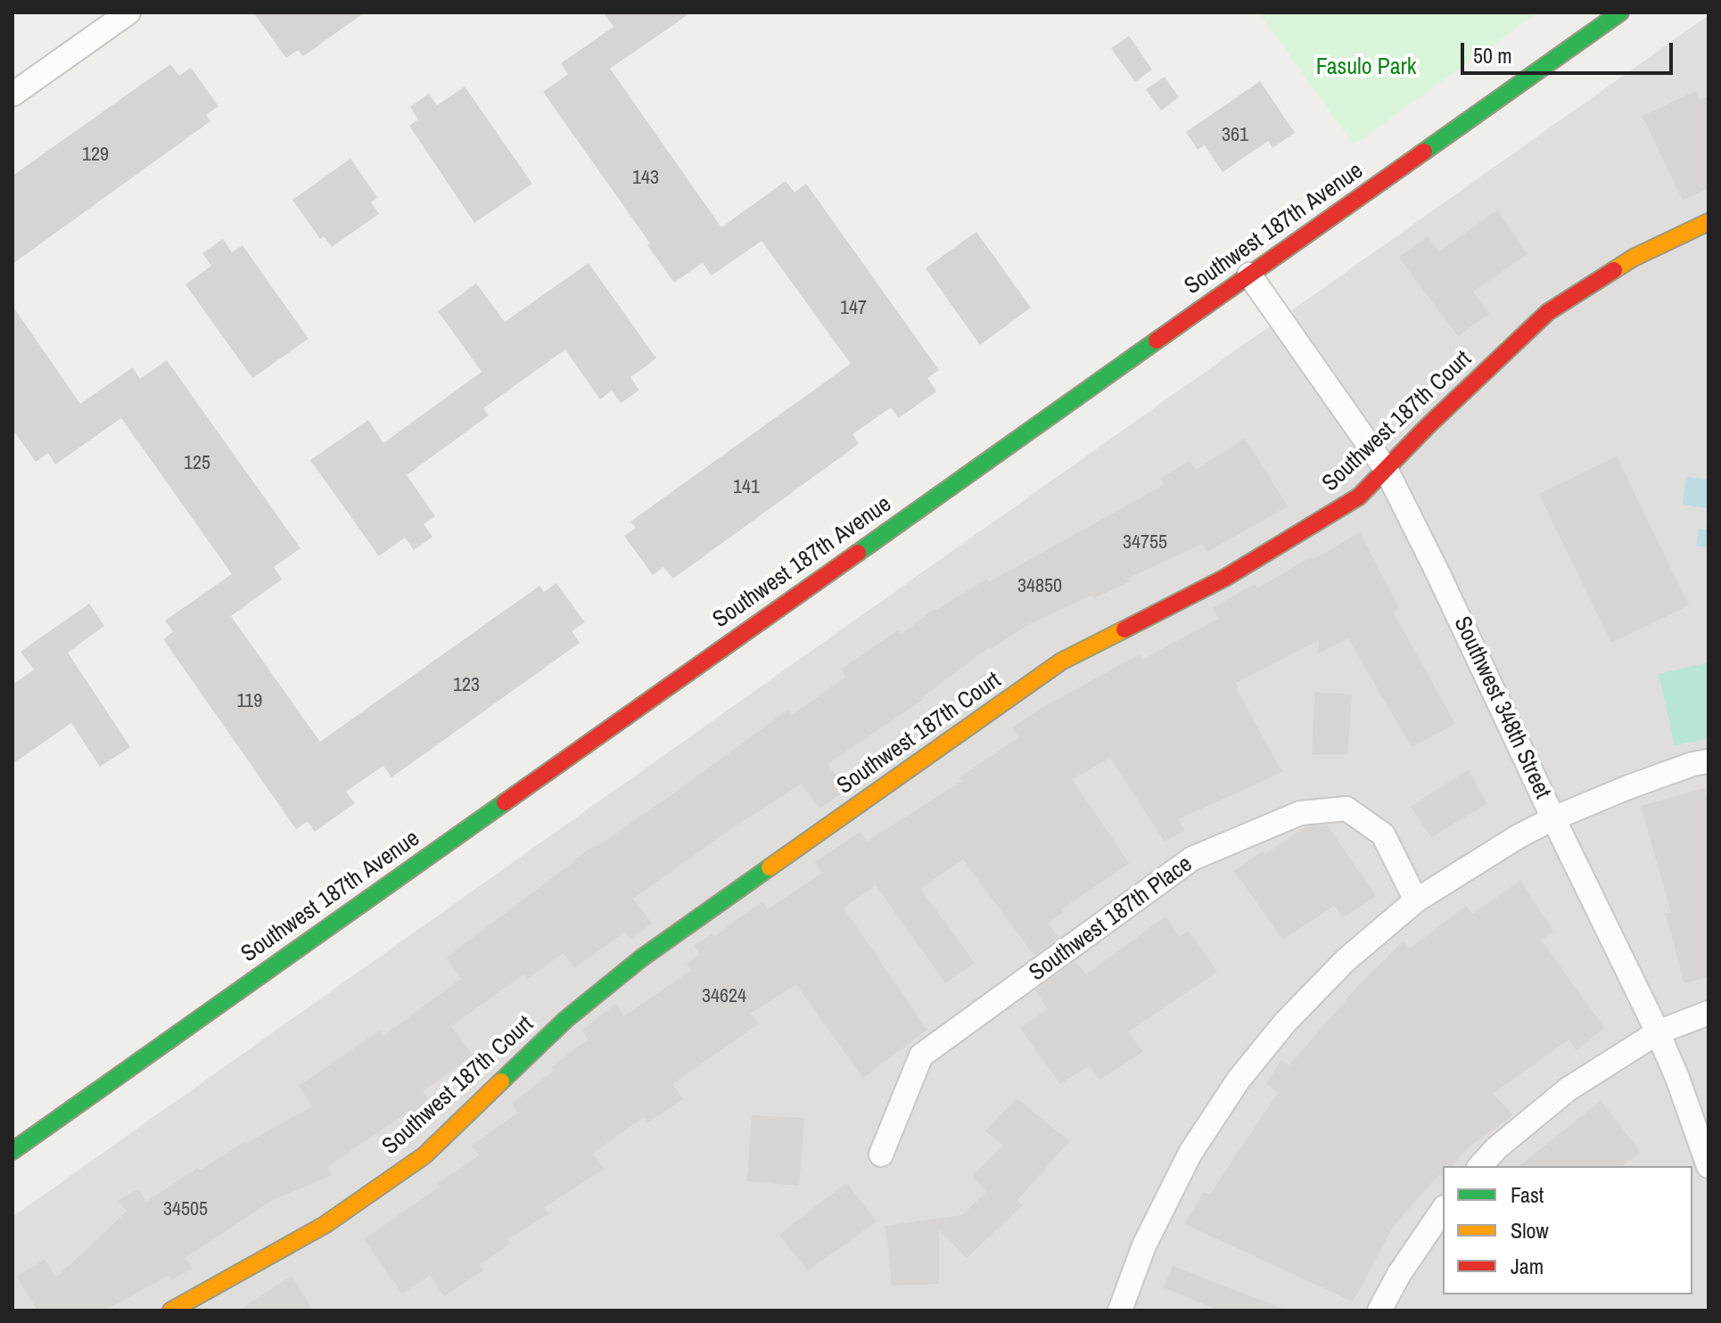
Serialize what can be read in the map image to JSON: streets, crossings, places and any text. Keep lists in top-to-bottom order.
{
  "streets": {
    "street": [
      "Southwest 187th Avenue",
      "Southwest 187th Court",
      "Southwest 348th Street",
      "Southwest 187th Place"
    ]
  },
  "crossings": [
    ["Southwest 187th Avenue", "Southwest 348th Street"],
    ["Southwest 187th Court", "Southwest 348th Street"]
  ],
  "parks": ["Fasulo Park"],
  "house_numbers": [
    "361",
    "129",
    "143",
    "147",
    "125",
    "141",
    "34755",
    "34850",
    "123",
    "119",
    "34624",
    "34505"
  ],
  "legend": ["Fast", "Slow", "Jam"],
  "scale_bar": "50 m"
}
